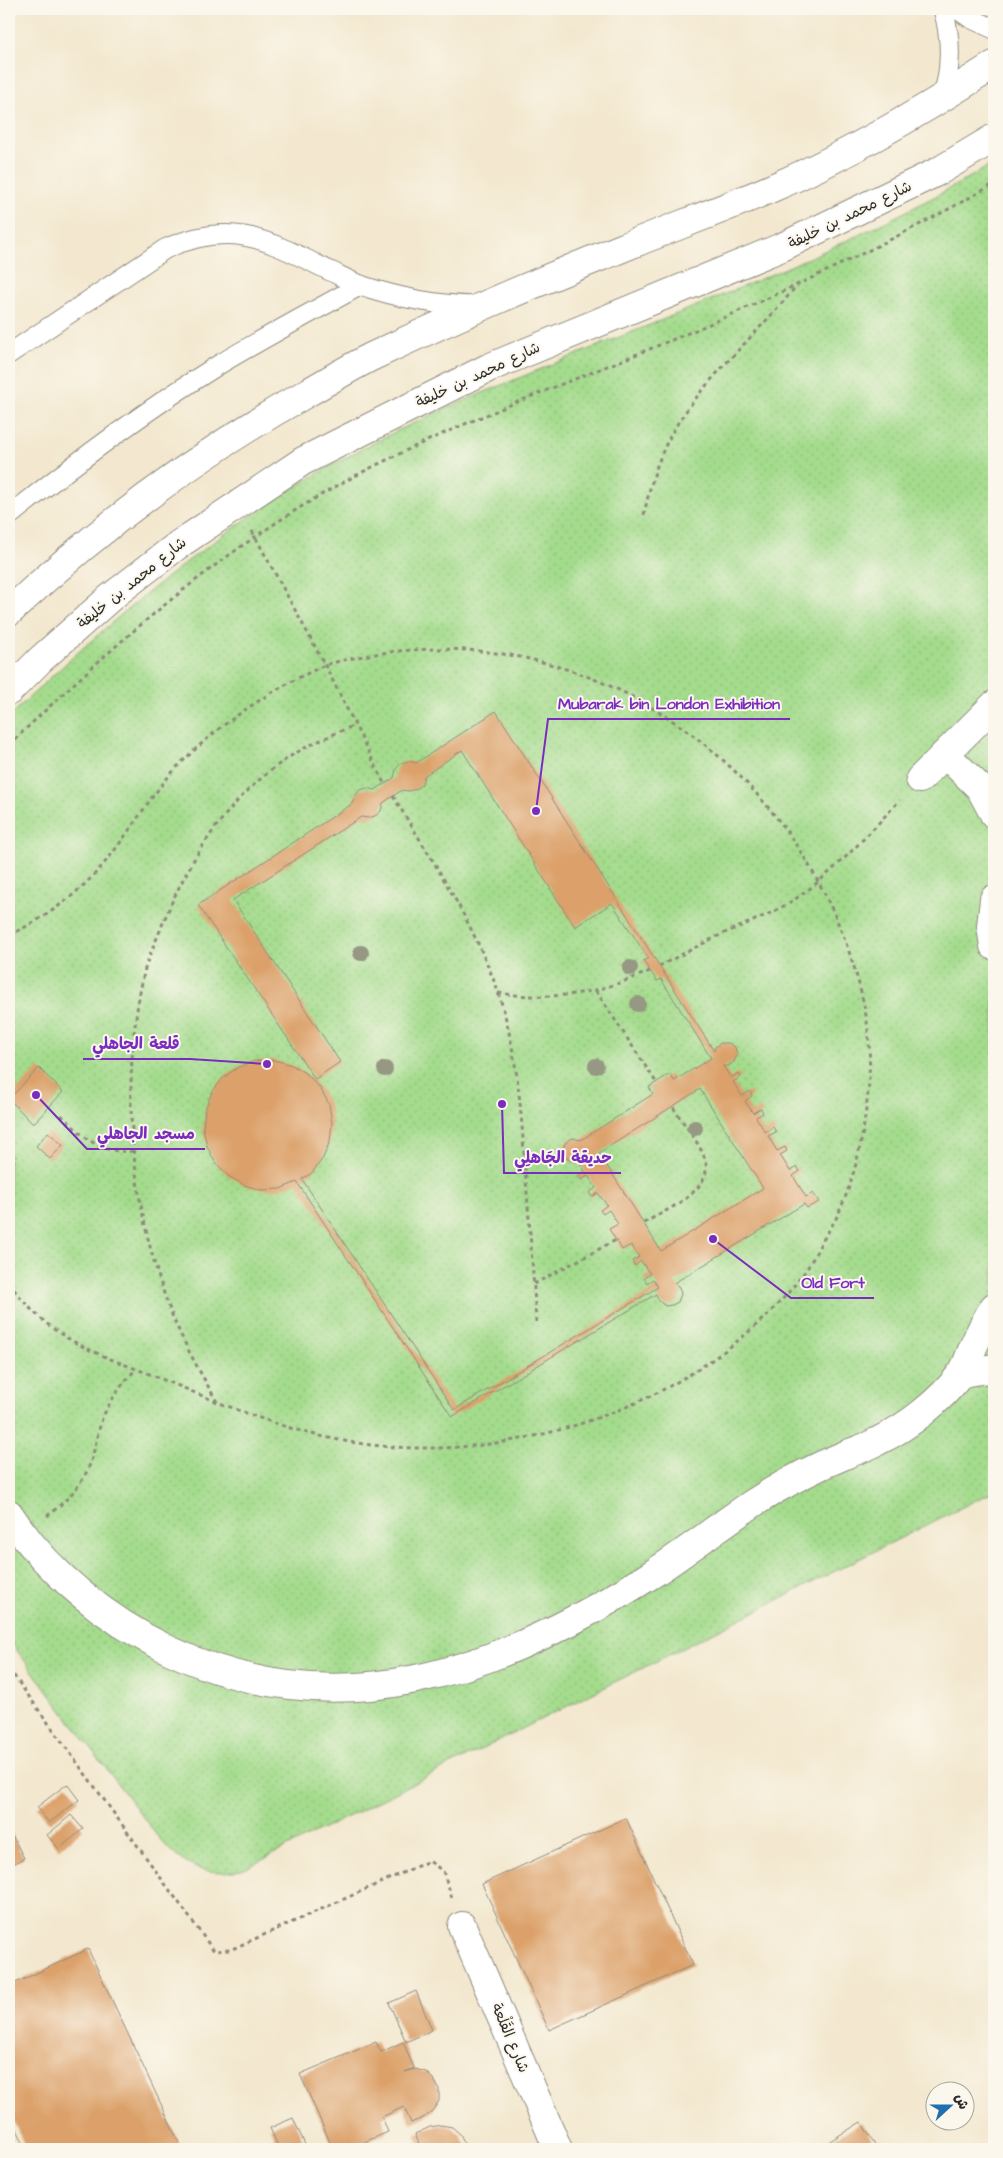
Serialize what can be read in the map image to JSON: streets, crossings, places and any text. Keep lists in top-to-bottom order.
{
  "streets": {
    "main road": ["شارع محمد بن خليفة", "شارع القَلْعة"]
  },
  "places": [
    "Mubarak bin London Exhibition",
    "قلعة الجاهلي",
    "مسجد الجاهلي",
    "حديقة الجَاهلِي",
    "Old Fort"
  ],
  "north": "right"
}
